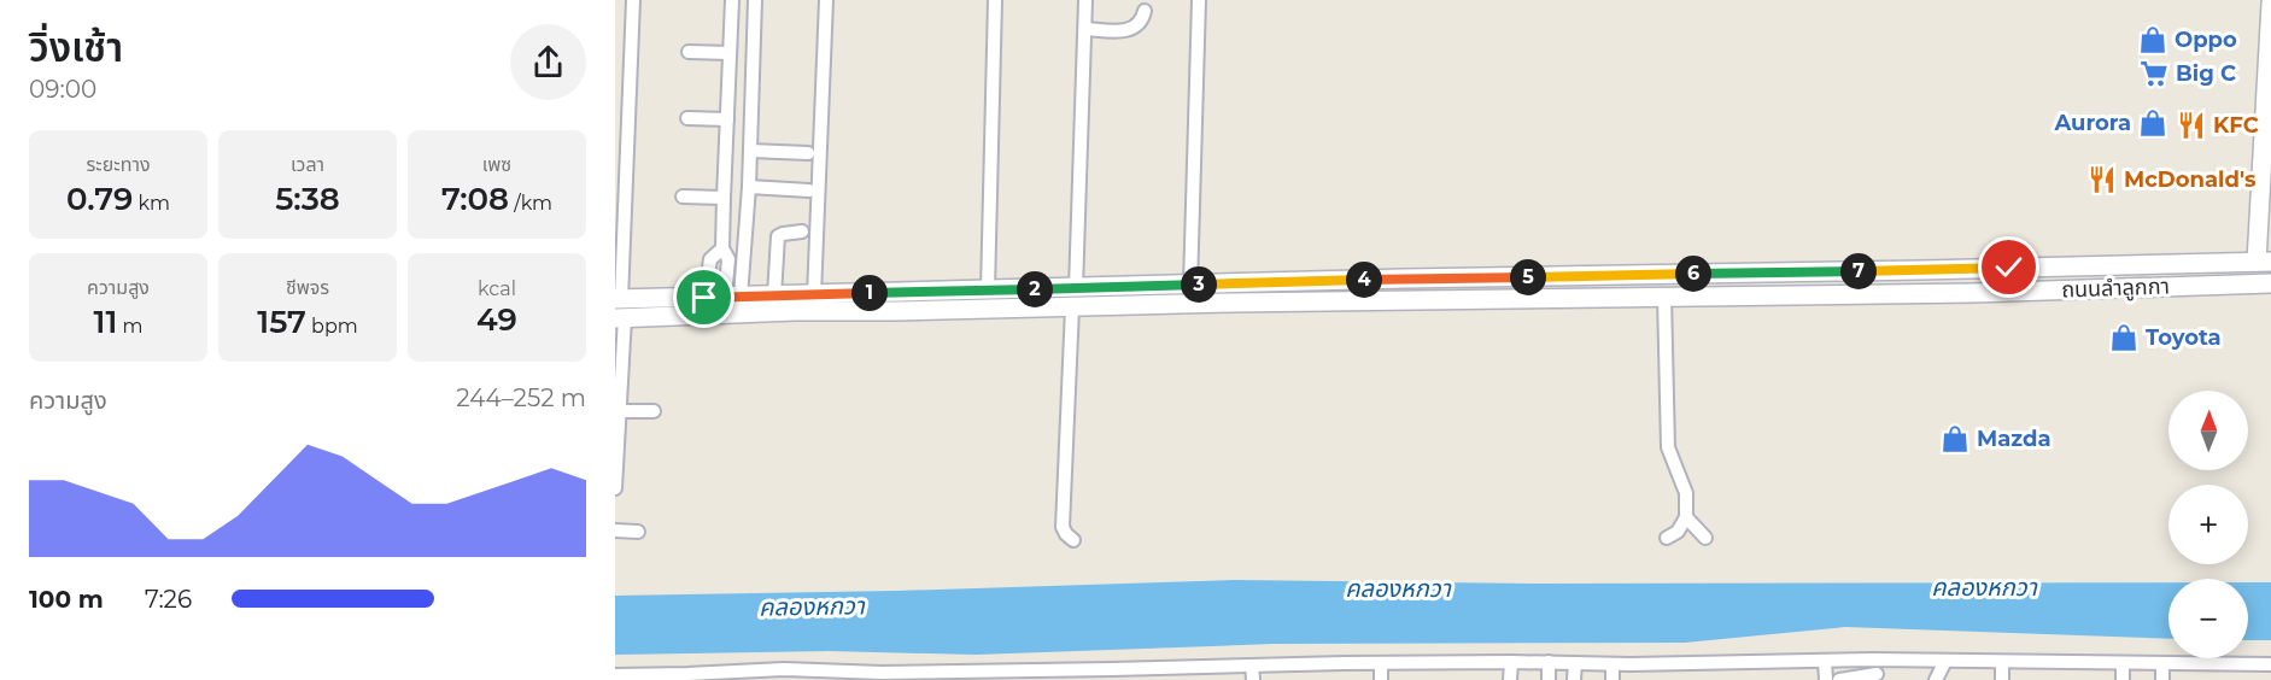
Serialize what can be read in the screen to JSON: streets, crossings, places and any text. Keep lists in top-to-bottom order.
{
  "streets": {
    "main road": ["ถนนลำลูกกา"]
  },
  "water": ["คลองหกวา"],
  "places": {
    "shop": [
      "Oppo",
      "Aurora",
      "Toyota",
      "Mazda"
    ],
    "supermarket": ["Big C"],
    "restaurant": ["KFC", "McDonald's"]
  },
  "north": "top",
  "page": {
    "heading": ["วิ่งเช้า", "09:00"],
    "stats": [
      ["ระยะทาง", "0.79 km"],
      ["เวลา", "5:38"],
      ["เพซ", "7:08 /km"],
      ["ความสูง", "11 m"],
      ["ชีพจร", "157 bpm"],
      ["kcal", "49"]
    ],
    "pins": [
      "7",
      "6",
      "5",
      "4",
      "3",
      "2",
      "1"
    ],
    "chart": ["ความสูง", "244–252 m"],
    "map_buttons": ["+", "−"],
    "list": [
      {
        "name": "100 m",
        "note": "7:26"
      }
    ]
  }
}
